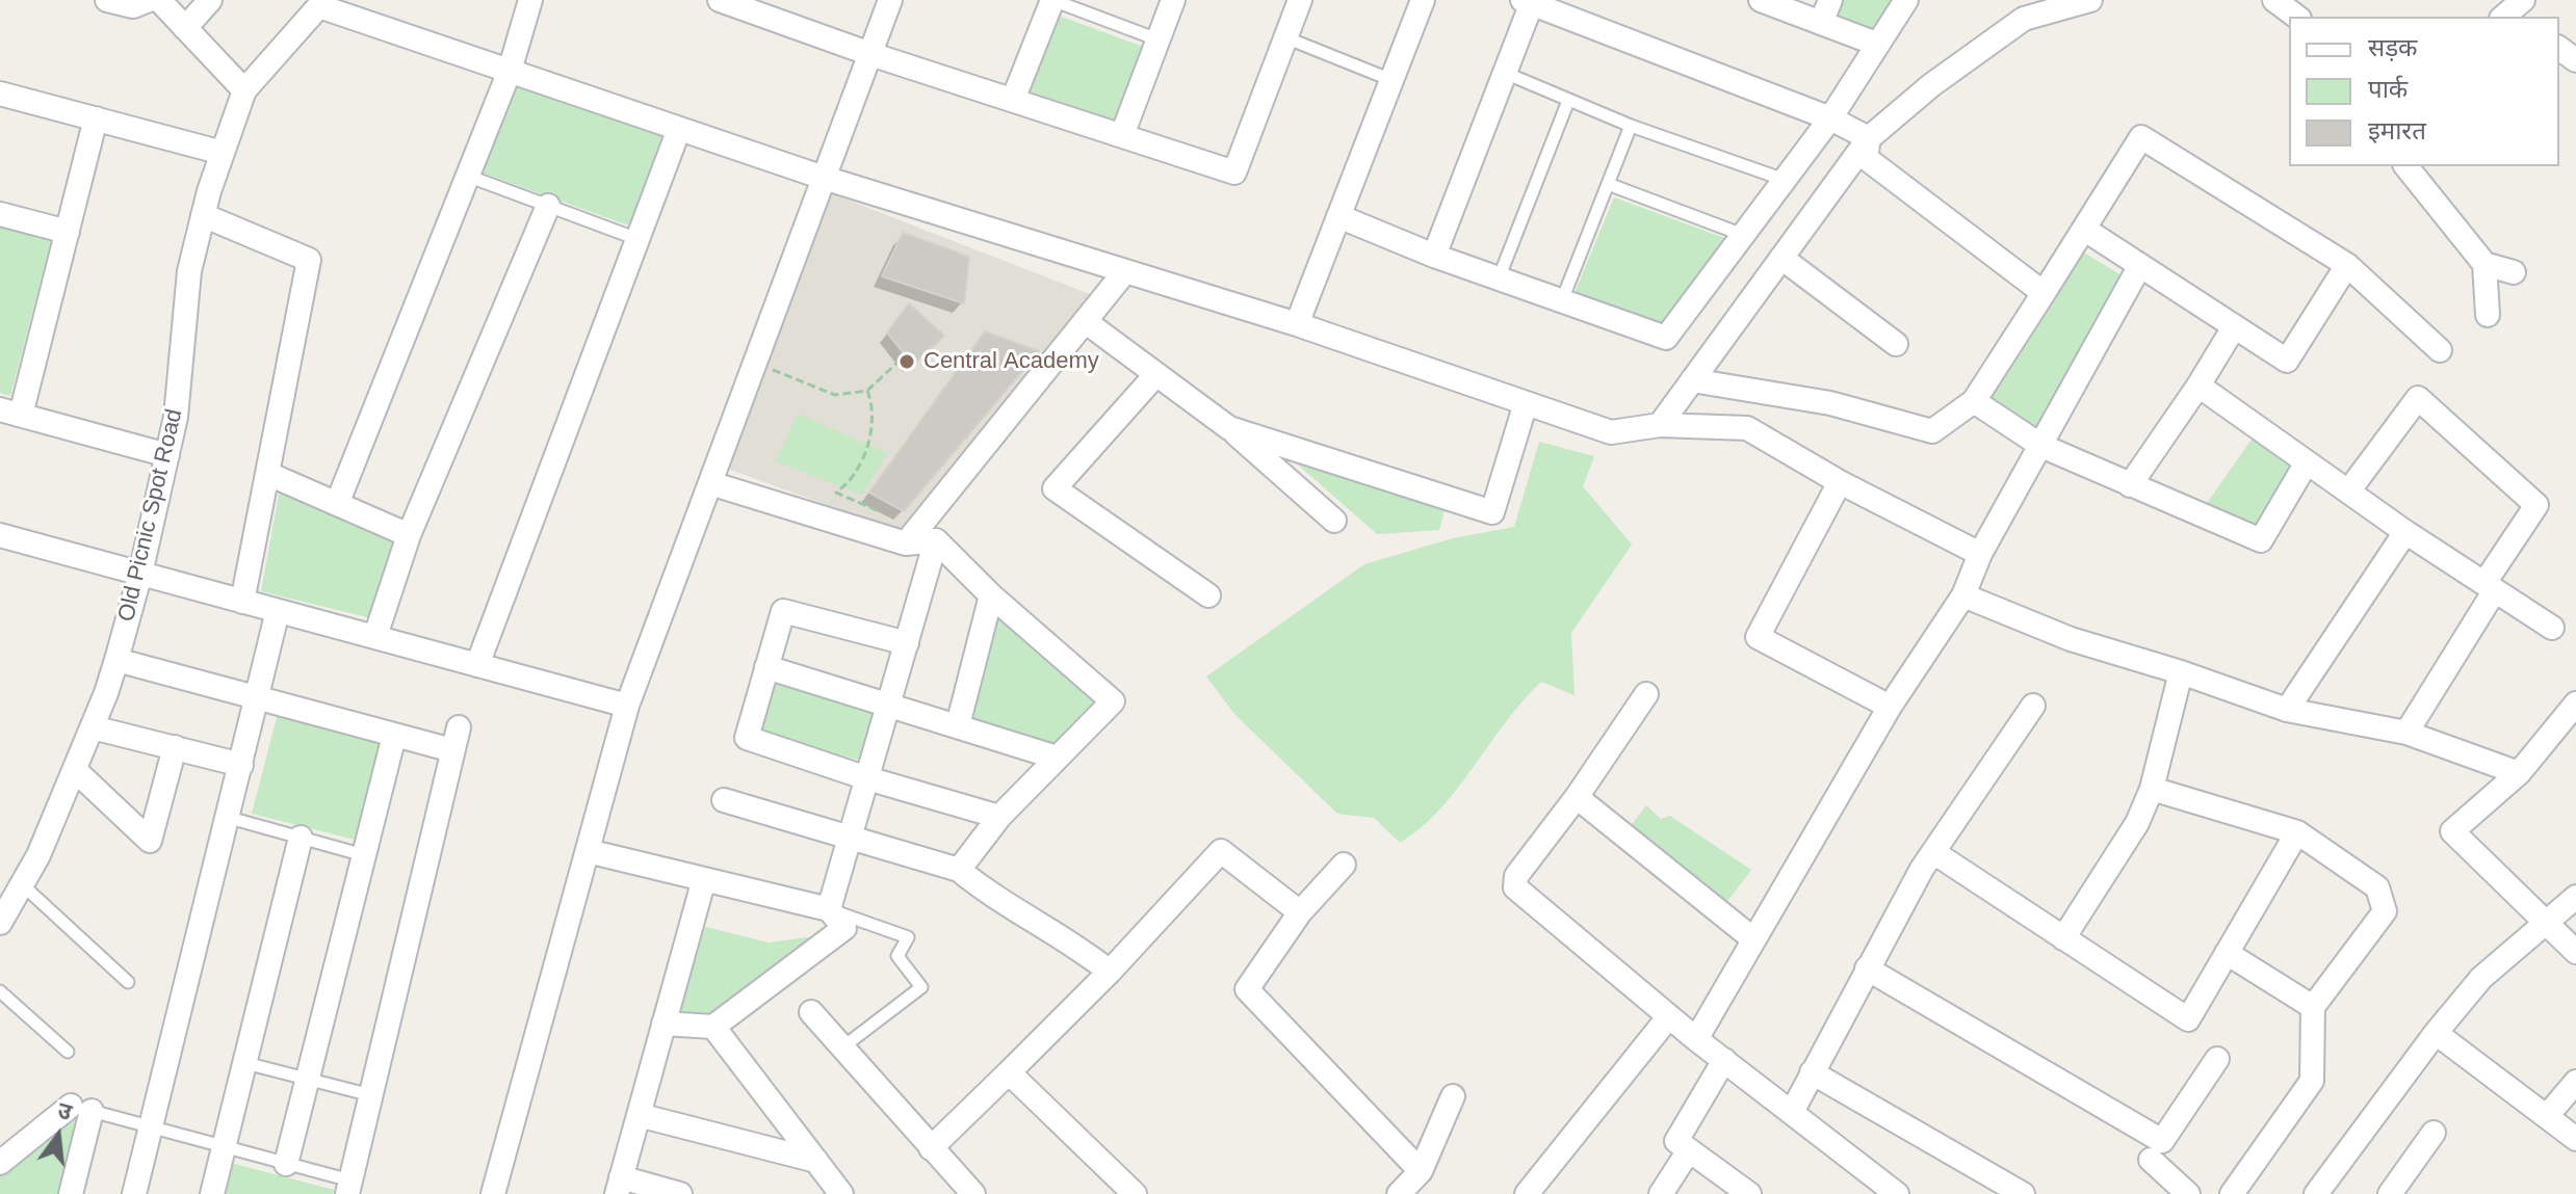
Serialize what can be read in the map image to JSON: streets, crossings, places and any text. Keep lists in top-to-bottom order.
{
  "streets": {
    "street": ["Old Picnic Spot Road"]
  },
  "places": ["Central Academy"],
  "legend": ["सड़क", "पार्क", "इमारत"],
  "north": "top"
}
